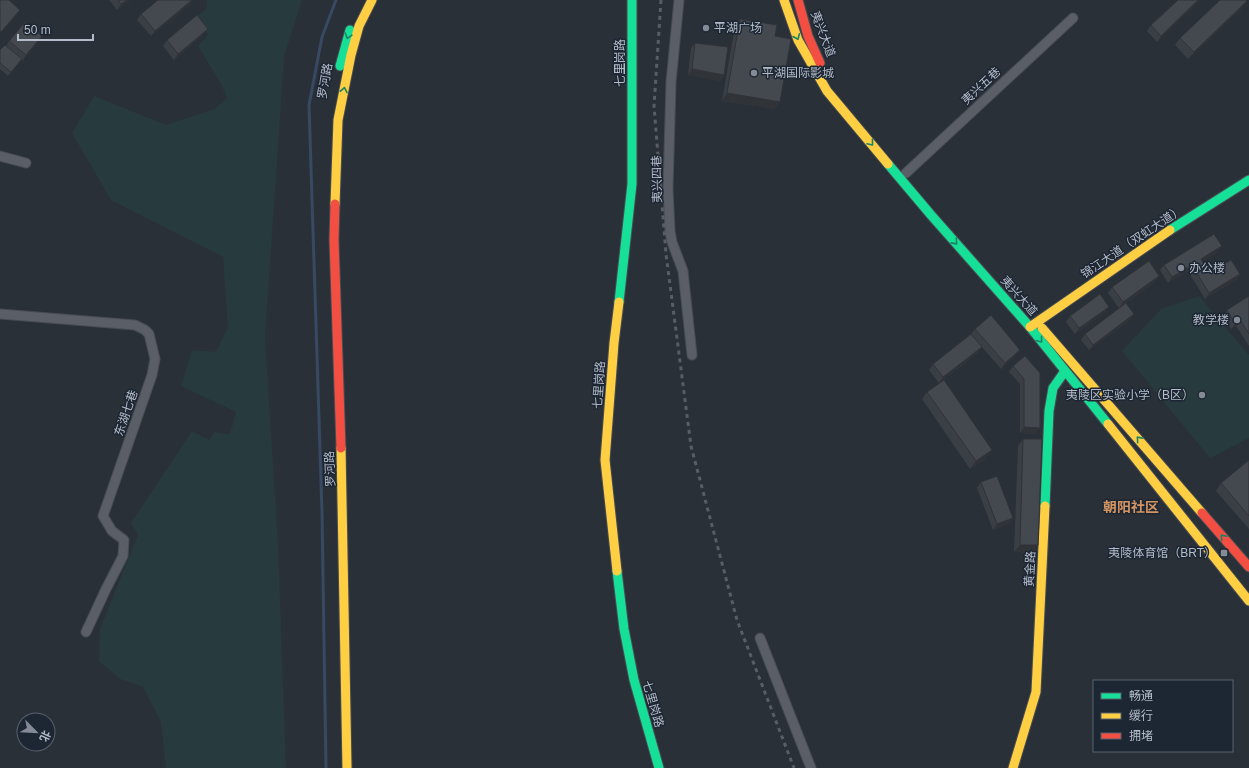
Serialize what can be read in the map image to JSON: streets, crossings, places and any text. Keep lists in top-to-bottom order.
{
  "streets": {
    "main road": [
      "夷兴大道",
      "七里岗路",
      "罗河路",
      "锦江大道（双虹大道）",
      "黄金路"
    ],
    "street": ["夷兴五巷", "夷兴四巷", "东湖七巷"]
  },
  "crossings": [
    ["夷兴大道", "夷兴五巷"],
    ["夷兴大道", "锦江大道（双虹大道）"],
    ["夷兴大道", "黄金路"]
  ],
  "districts": ["朝阳社区"],
  "places": {
    "other": [
      "平湖广场",
      "平湖国际影城",
      "办公楼",
      "教学楼",
      "夷陵区实验小学（B区）"
    ],
    "transit": ["夷陵体育馆（BRT）"]
  },
  "legend": ["畅通", "缓行", "拥堵"],
  "scale_bar": "50 m",
  "north": "bottom right"
}
